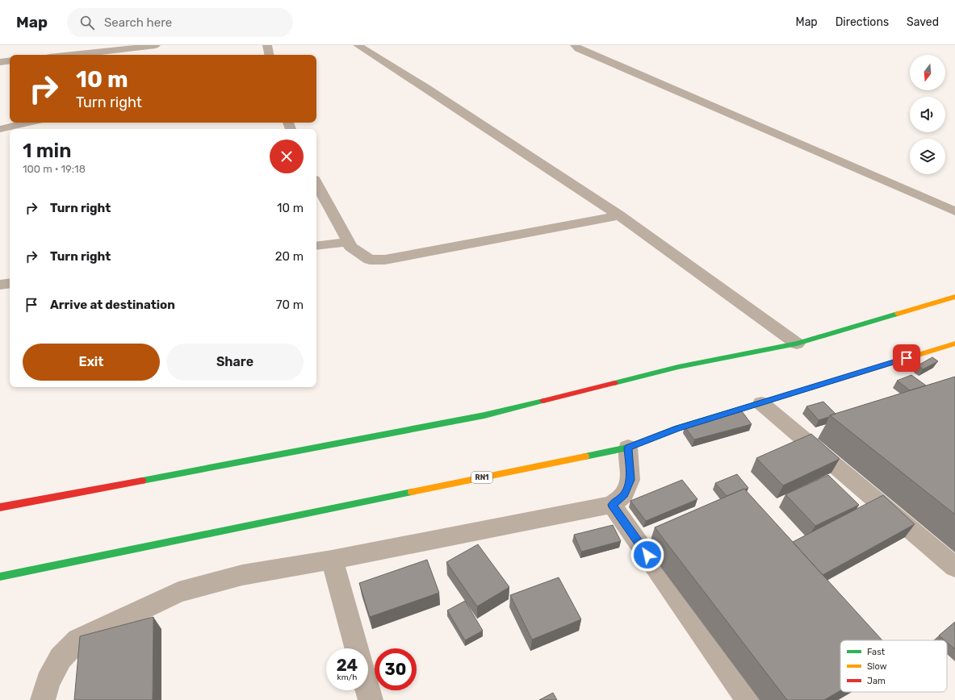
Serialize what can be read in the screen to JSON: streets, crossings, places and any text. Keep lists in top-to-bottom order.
{
  "streets": {
    "highway": ["RN1"]
  },
  "legend": ["Fast", "Slow", "Jam"],
  "north": "bottom",
  "page": {
    "header": "Map",
    "search": "Search here",
    "nav": ["Map", "Directions", "Saved"],
    "turn": ["10 m", "Turn right"],
    "heading": ["1 min", "100 m · 19:18"],
    "list": [
      {
        "name": "Turn right",
        "value": "10 m"
      },
      {
        "name": "Turn right",
        "value": "20 m"
      },
      {
        "name": "Arrive at destination",
        "value": "70 m"
      }
    ],
    "buttons": ["Exit", "Share"],
    "speed": "24 km/h",
    "limit": "30"
  }
}
